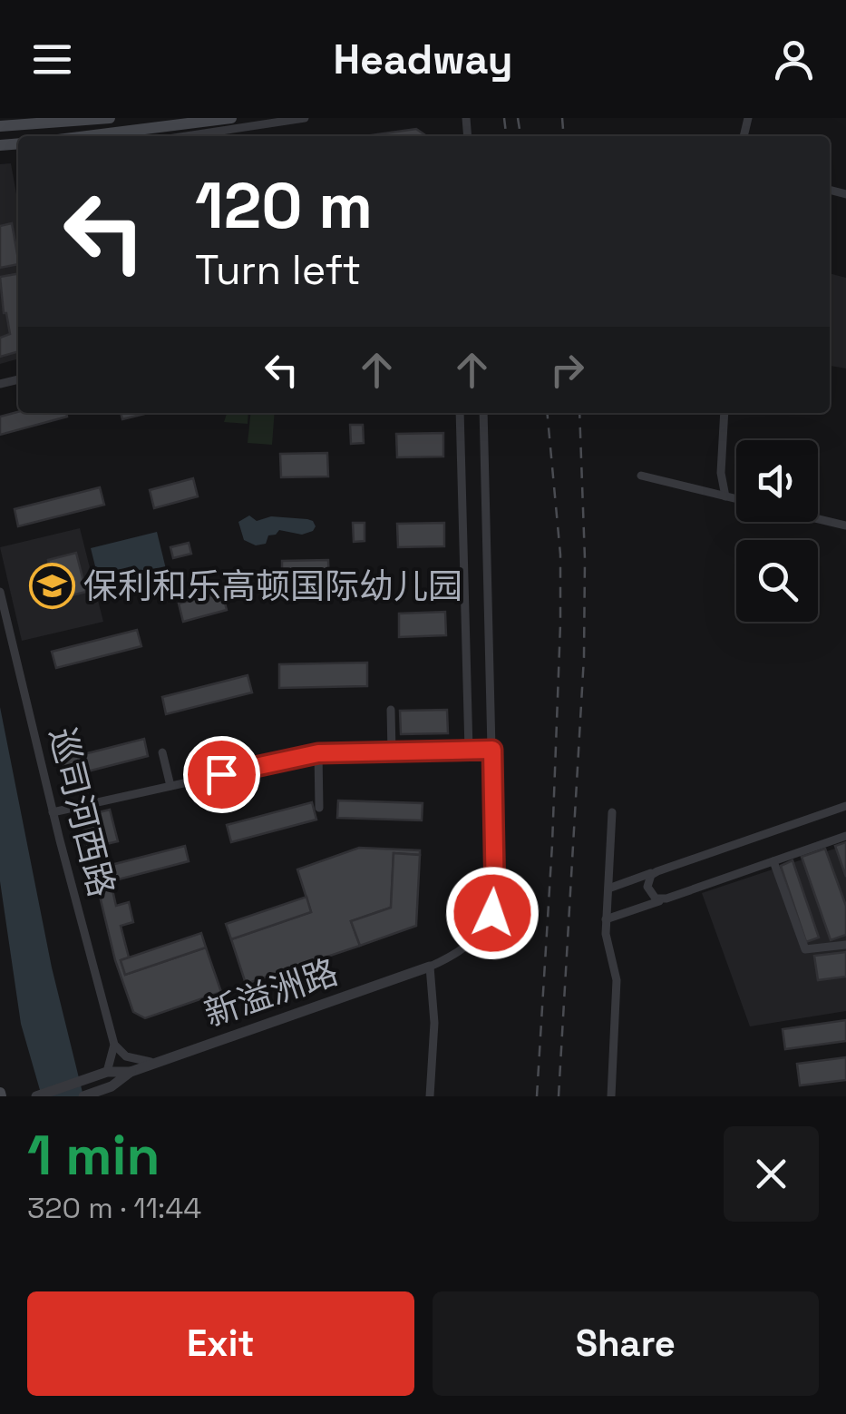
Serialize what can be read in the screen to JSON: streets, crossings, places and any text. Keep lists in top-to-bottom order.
{
  "streets": {
    "street": ["巡司河西路", "新溢洲路"]
  },
  "places": {
    "school or university": ["保利和乐高顿国际幼儿园"]
  },
  "page": {
    "header": "Headway",
    "turn": ["120 m", "Turn left"],
    "heading": ["1 min", "320 m · 11:44"],
    "buttons": ["Exit", "Share"]
  }
}
